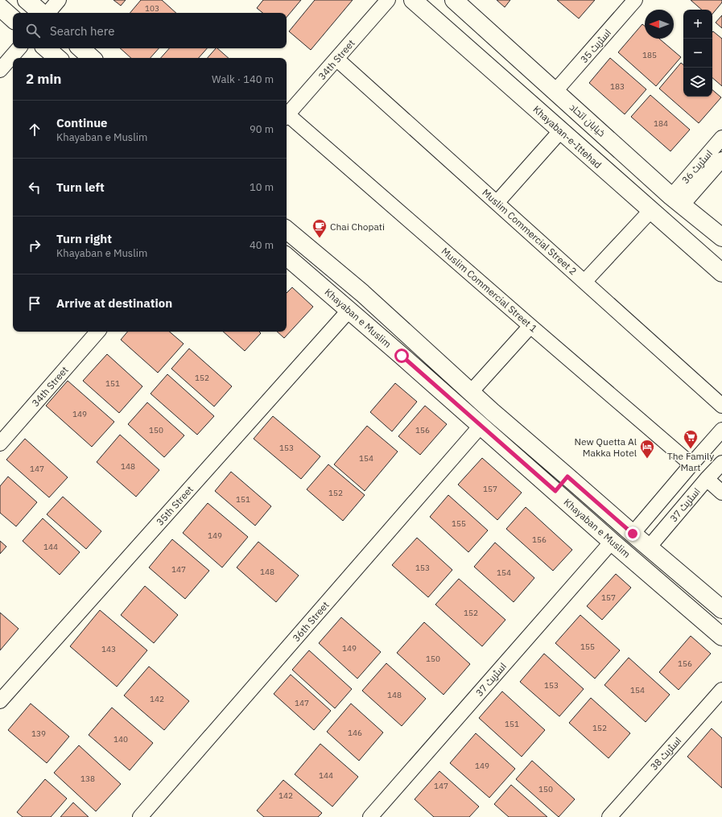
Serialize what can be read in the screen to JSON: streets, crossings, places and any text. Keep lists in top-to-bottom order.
{
  "streets": {
    "street": [
      "اسٹریٹ 35",
      "34th Street",
      "خیابان اتحاد",
      "Khayaban-e-Ittehad",
      "اسٹریٹ 36",
      "Muslim Commercial Street 2",
      "Muslim Commercial Street 1",
      "Khayaban e Muslim",
      "اسٹریٹ 37",
      "35th Street",
      "36th Street",
      "اسٹریٹ 38"
    ]
  },
  "crossings": [
    ["اسٹریٹ 35", "خیابان اتحاد"],
    ["34th Street", "Muslim Commercial Street 2"],
    ["خیابان اتحاد", "اسٹریٹ 36"],
    ["Khayaban e Muslim", "اسٹریٹ 37"],
    ["Khayaban e Muslim", "35th Street"],
    ["Khayaban e Muslim", "36th Street"]
  ],
  "places": {
    "cafe": ["Chai Chopati"],
    "supermarket": ["The Family Mart"],
    "hotel": ["New Quetta Al Makka Hotel"]
  },
  "house_numbers": [
    "103",
    "185",
    "183",
    "184",
    "152",
    "151",
    "149",
    "150",
    "156",
    "153",
    "154",
    "148",
    "147",
    "157",
    "152",
    "151",
    "155",
    "149",
    "156",
    "144",
    "153",
    "147",
    "148",
    "154",
    "157",
    "152",
    "155",
    "149",
    "143",
    "150",
    "156",
    "153",
    "154",
    "148",
    "142",
    "147",
    "151",
    "152",
    "146",
    "139",
    "140",
    "149",
    "144",
    "138",
    "147",
    "150",
    "142"
  ],
  "north": "left",
  "page": {
    "map_buttons": ["+", "−"],
    "search": "Search here",
    "heading": ["2 min", "Walk · 140 m"],
    "list": [
      ["Continue", "Khayaban e Muslim", "90 m"],
      ["Turn left", "10 m"],
      ["Turn right", "Khayaban e Muslim", "40 m"],
      "Arrive at destination"
    ]
  }
}
